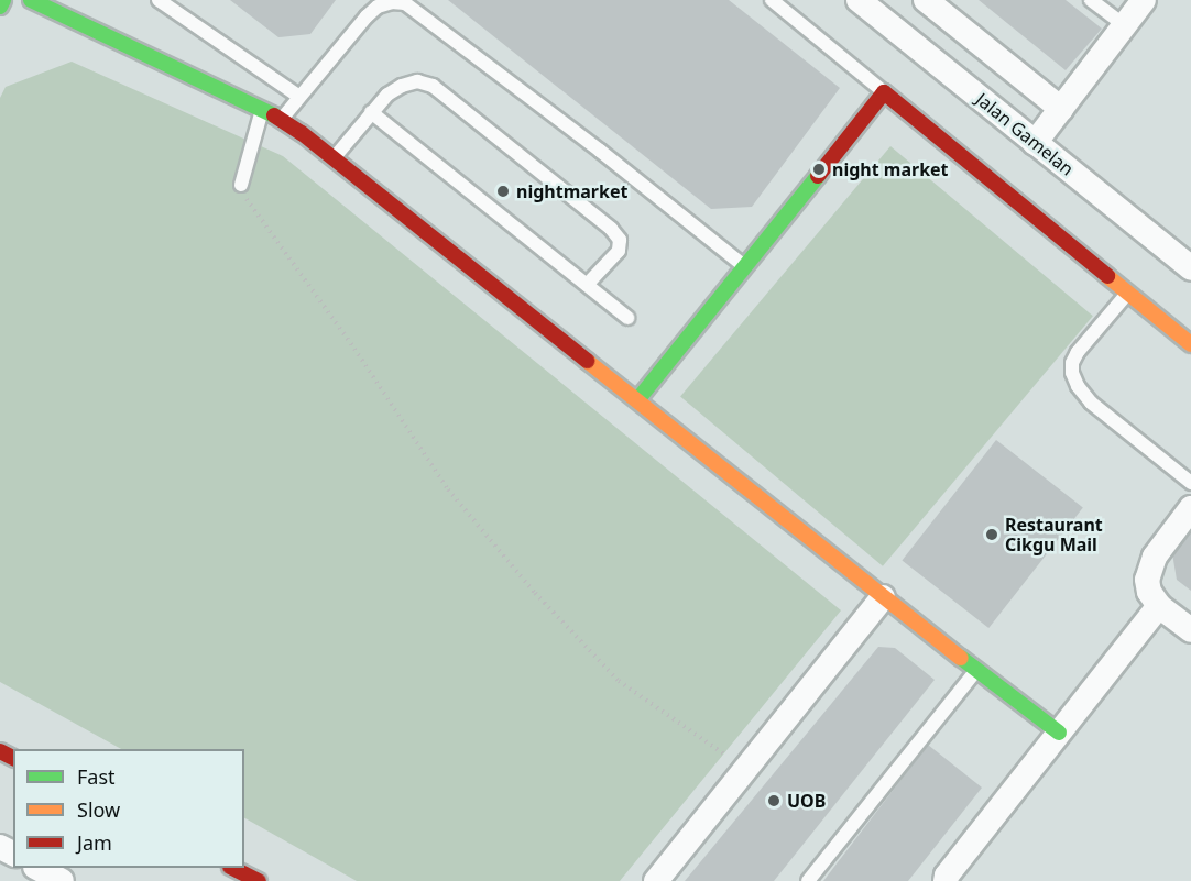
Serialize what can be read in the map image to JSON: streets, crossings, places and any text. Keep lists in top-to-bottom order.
{
  "streets": {
    "street": ["Jalan Gamelan"]
  },
  "places": [
    "night market",
    "nightmarket",
    "Restaurant Cikgu Mail",
    "UOB"
  ],
  "legend": ["Fast", "Slow", "Jam"]
}
